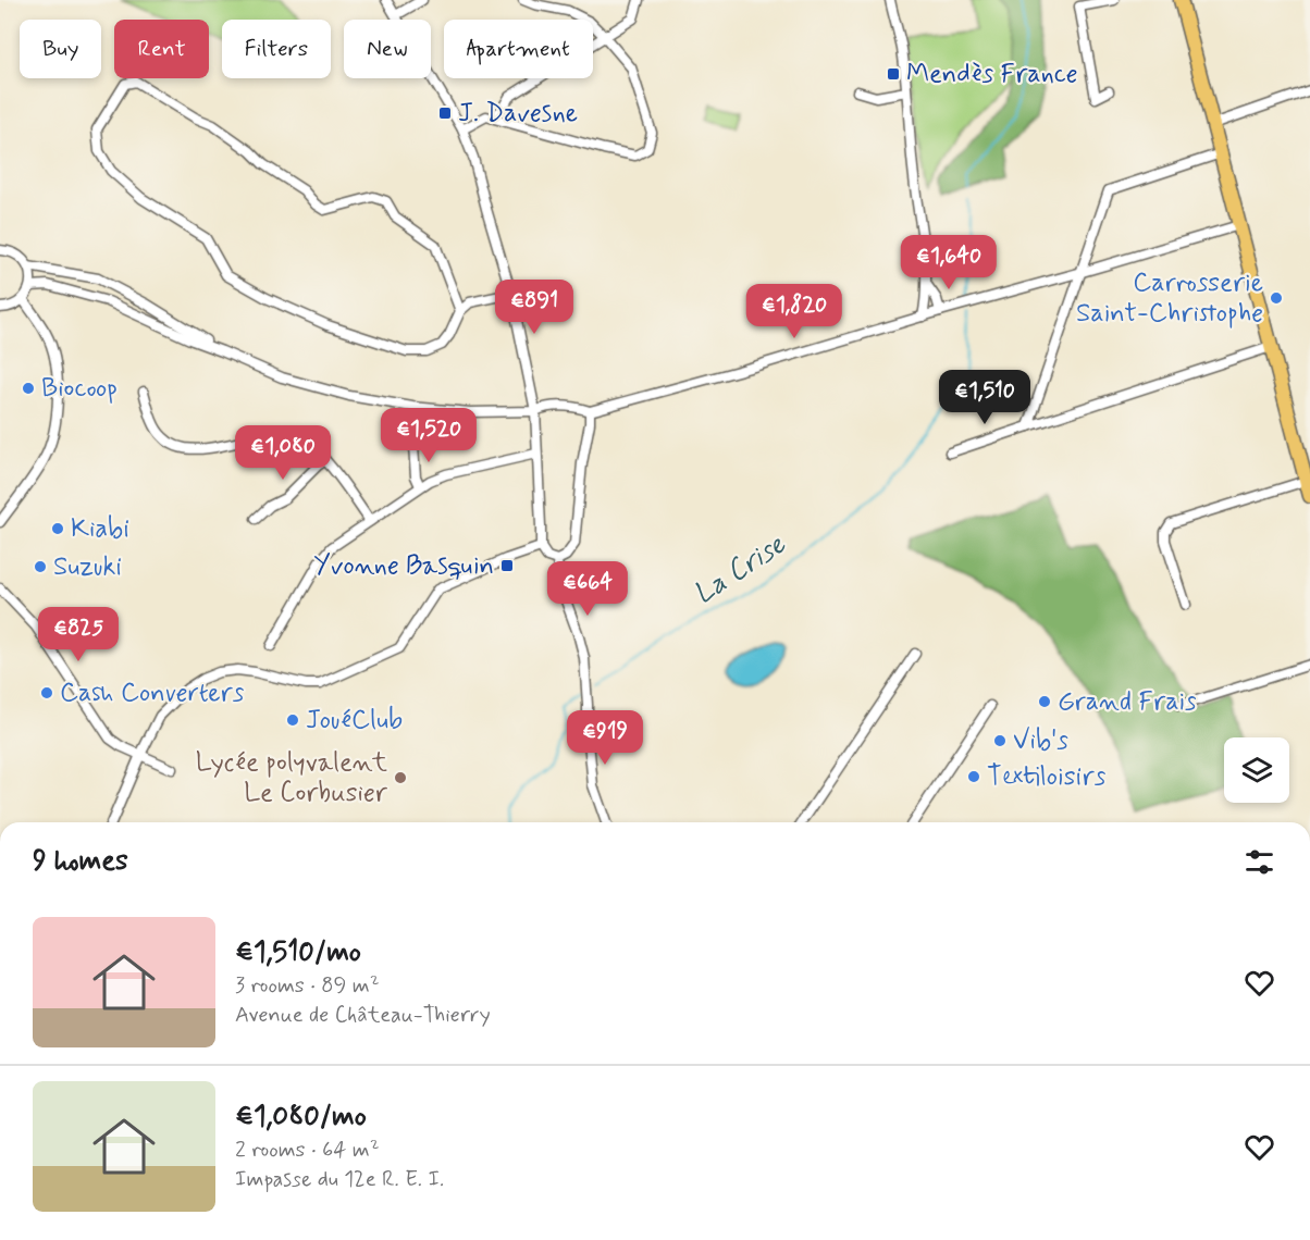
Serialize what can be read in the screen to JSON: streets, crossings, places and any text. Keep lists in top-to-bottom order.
{
  "water": ["La Crise"],
  "places": {
    "transit": ["Mendès France", "J. Davesne", "Yvonne Basquin"],
    "other": [
      "Carrosserie Saint-Christophe",
      "Biocoop",
      "Kiabi",
      "Suzuki",
      "Cash Converters",
      "Grand Frais",
      "JouéClub",
      "Vib's",
      "Textiloisirs",
      "Lycée polyvalent Le Corbusier"
    ]
  },
  "page": {
    "chip": [
      "Buy",
      "Rent",
      "Filters",
      "New",
      "Apartment"
    ],
    "price": [
      "€1,640",
      "€891",
      "€1,820",
      "€1,510",
      "€1,520",
      "€1,080",
      "€664",
      "€825",
      "€919"
    ],
    "heading": "9 homes",
    "list": [
      {
        "name": "€1,510/mo",
        "note": "3 rooms · 89 m² · Avenue de Château-Thierry"
      },
      {
        "name": "€1,080/mo",
        "note": "2 rooms · 64 m² · Impasse du 12e R. E. I."
      }
    ]
  }
}
